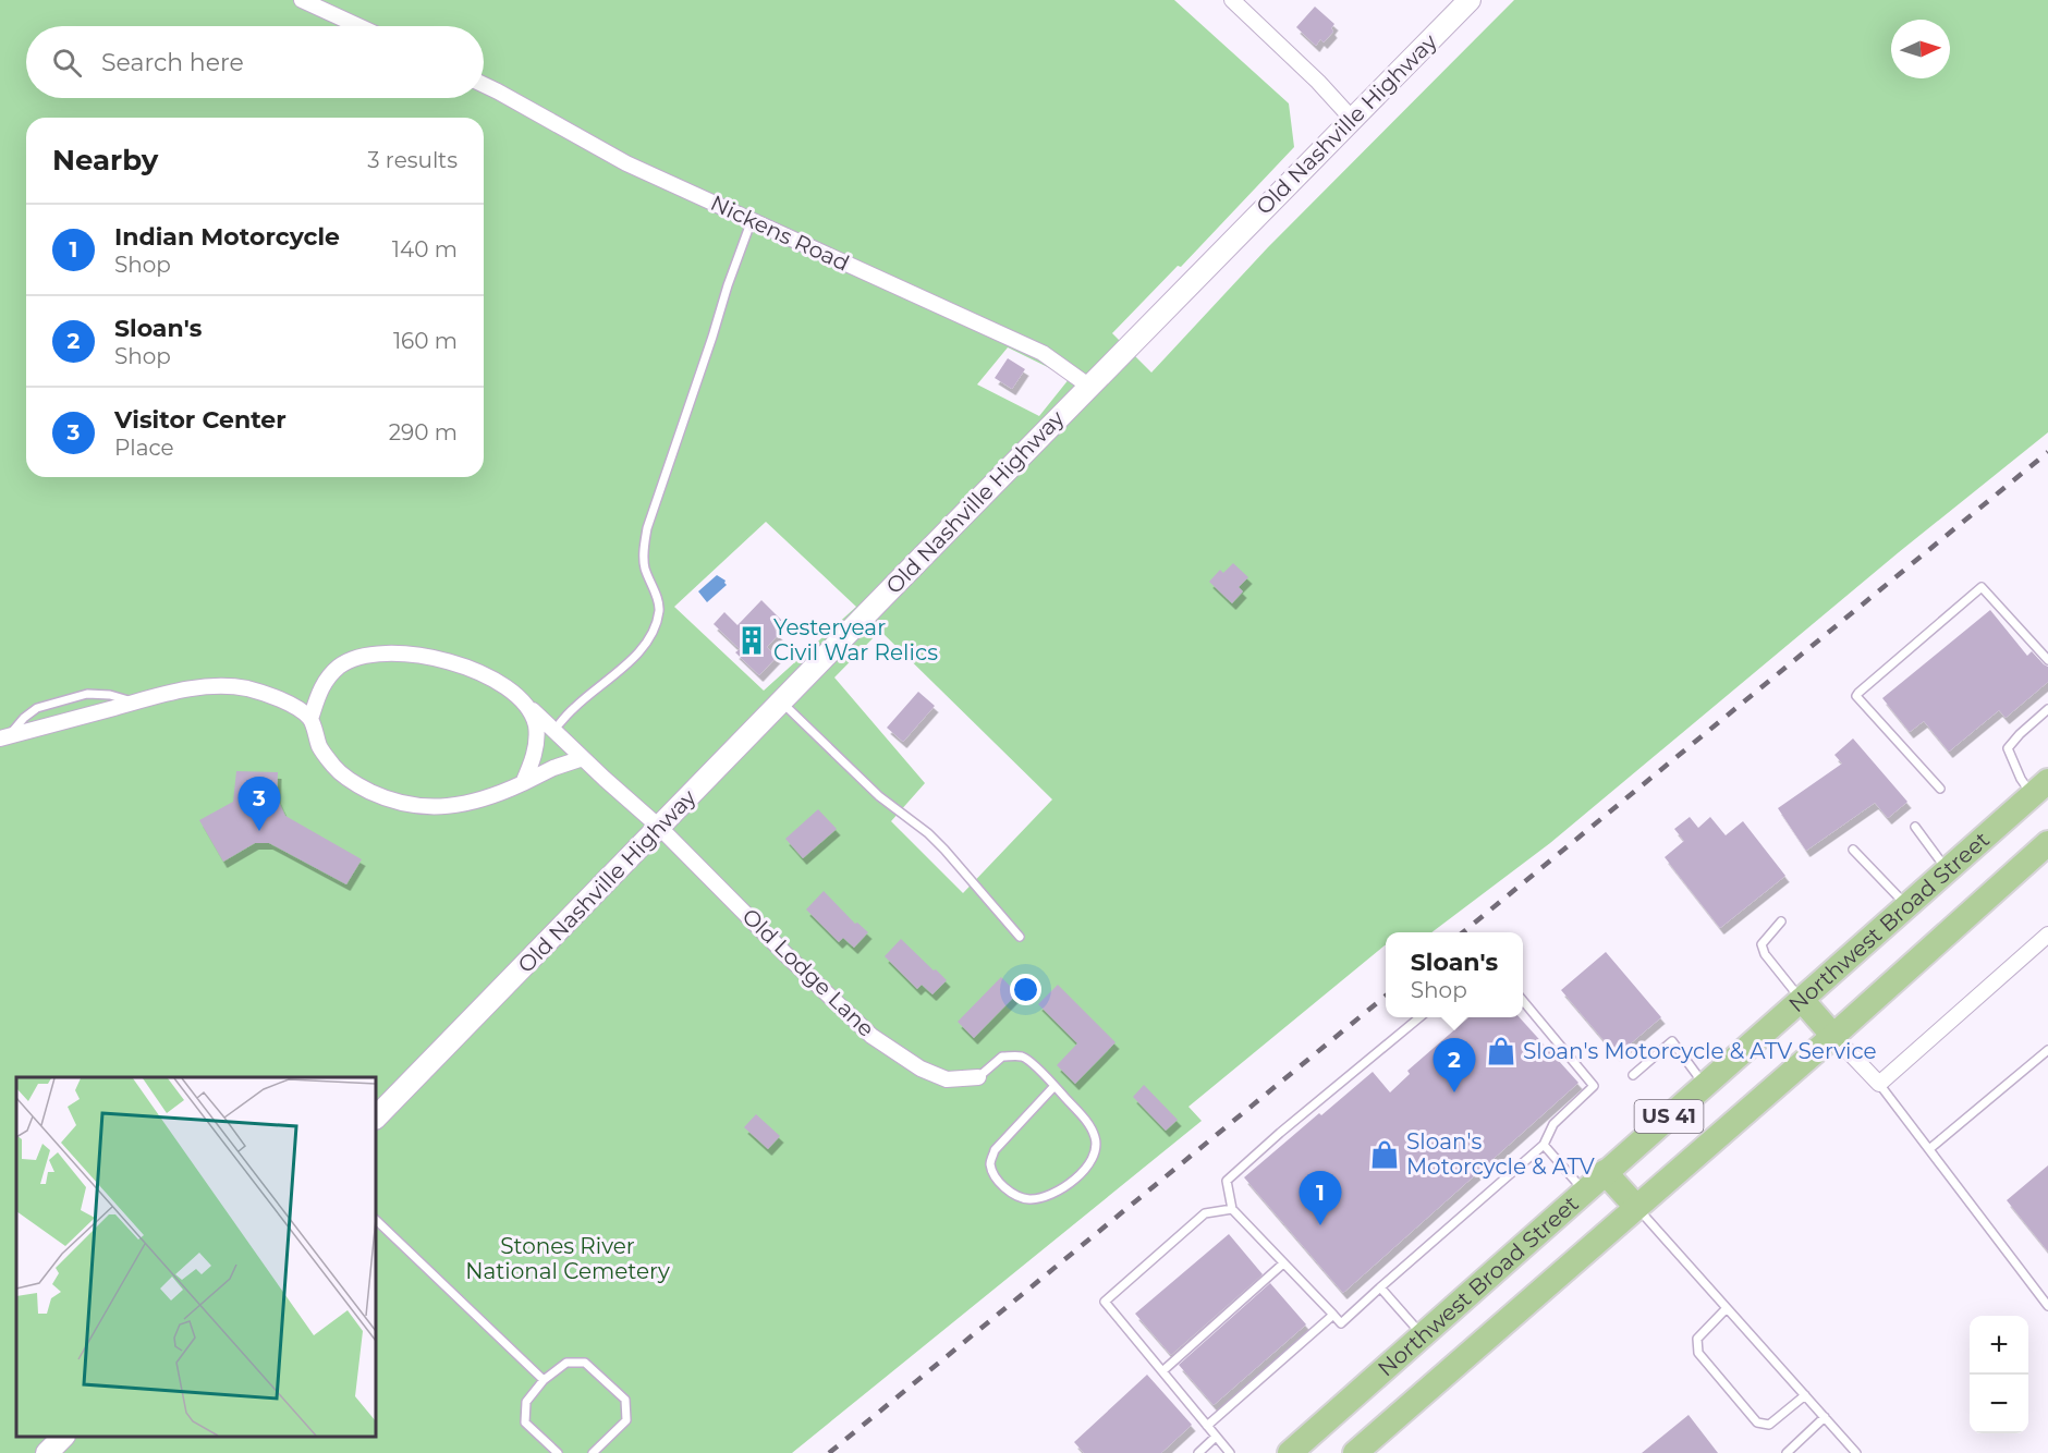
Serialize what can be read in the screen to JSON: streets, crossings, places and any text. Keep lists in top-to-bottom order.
{
  "streets": {
    "main road": ["Old Nashville Highway", "Northwest Broad Street", "US 41"],
    "street": ["Nickens Road", "Old Lodge Lane"]
  },
  "crossings": [
    ["Old Nashville Highway", "Nickens Road"],
    ["Old Nashville Highway", "Old Lodge Lane"]
  ],
  "parks": ["Stones River National Cemetery"],
  "places": {
    "building": ["Yesteryear Civil War Relics"],
    "shop": ["Sloan's Motorcycle & ATV Service", "Sloan's Motorcycle & ATV"]
  },
  "north": "right",
  "page": {
    "search": "Search here",
    "heading": ["Nearby", "3 results"],
    "list": [
      {
        "mark": "1",
        "name": "Indian Motorcycle",
        "note": "Shop",
        "value": "140 m"
      },
      {
        "mark": "2",
        "name": "Sloan's",
        "note": "Shop",
        "value": "160 m"
      },
      {
        "mark": "3",
        "name": "Visitor Center",
        "note": "Place",
        "value": "290 m"
      }
    ],
    "pins": ["3", "2", "1"],
    "popup": ["Sloan's", "Shop"],
    "map_buttons": ["+", "−"]
  }
}
